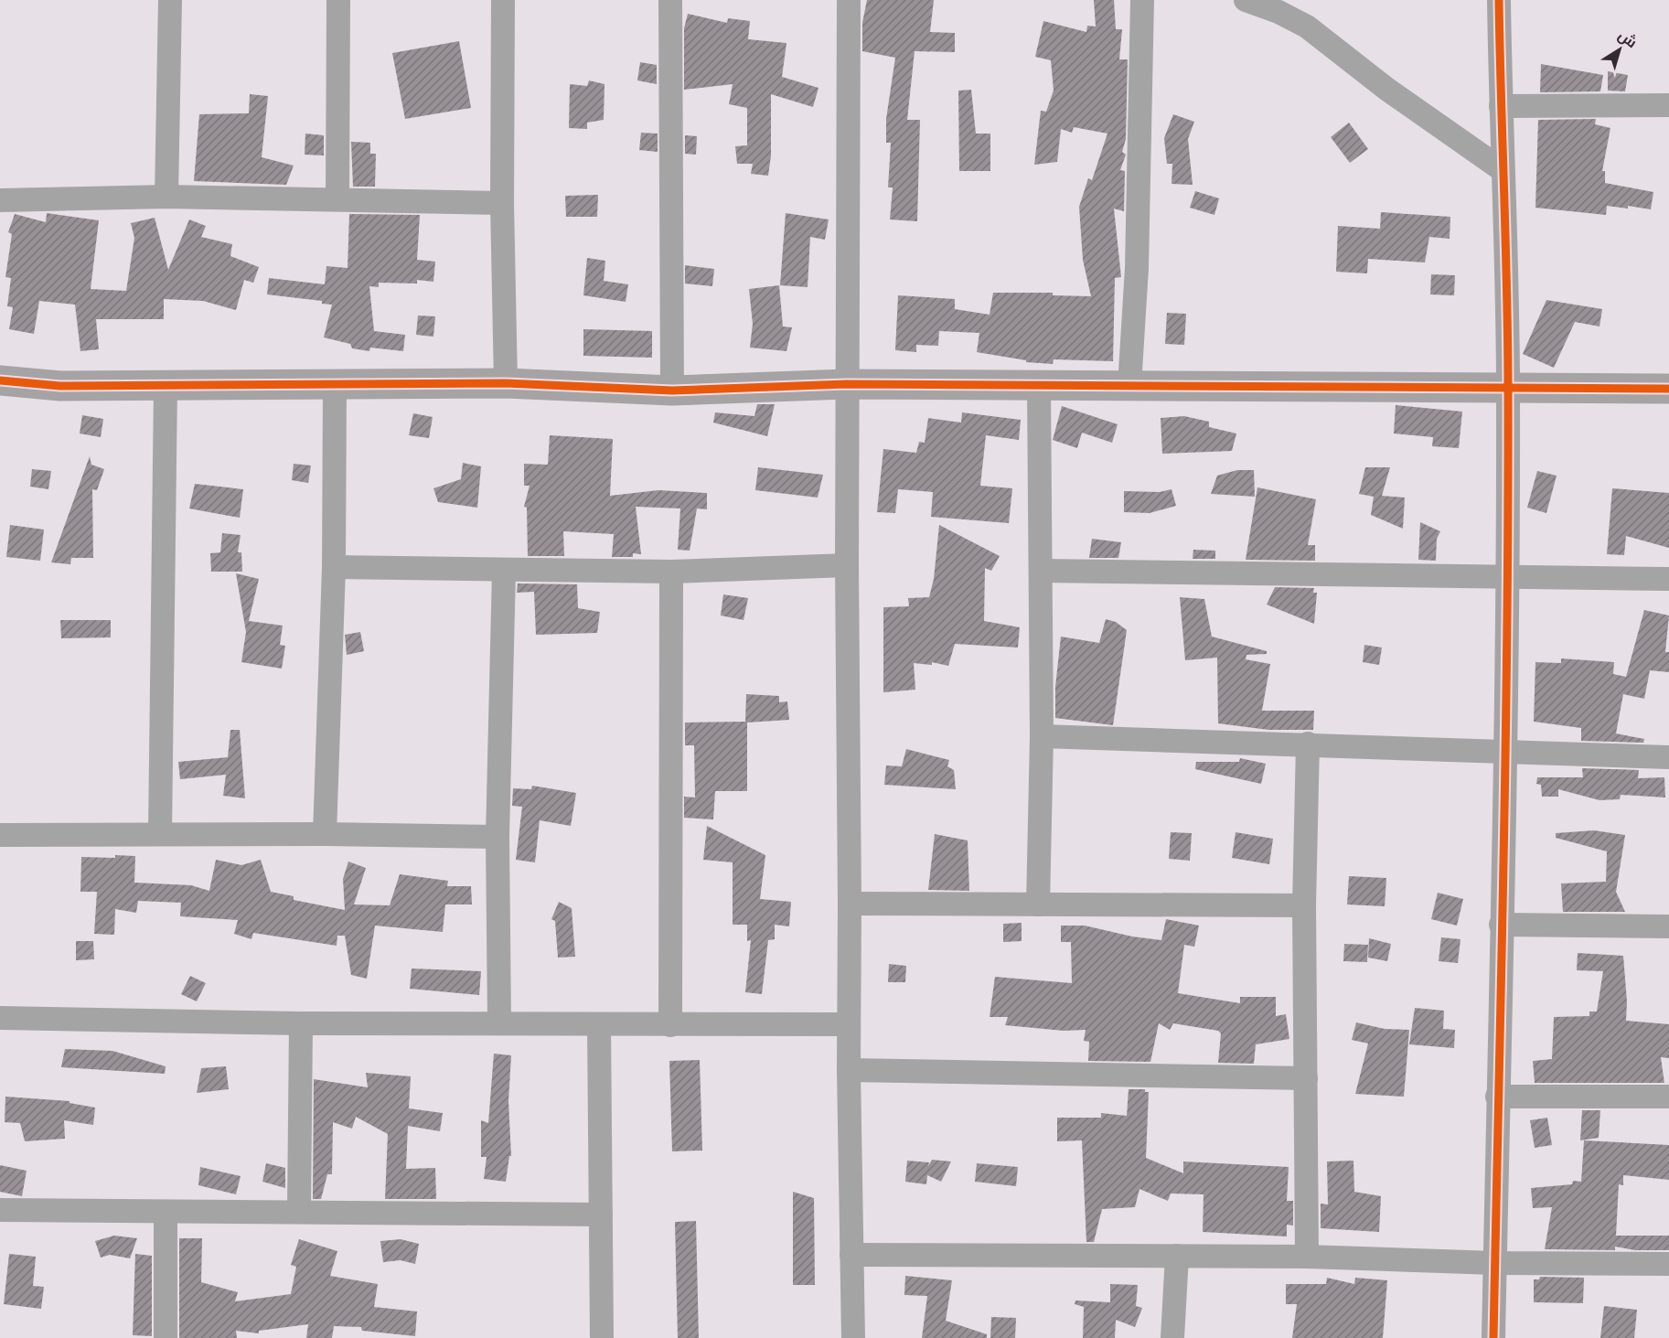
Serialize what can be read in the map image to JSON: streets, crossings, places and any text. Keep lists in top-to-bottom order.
{
  "north": "top right"
}
